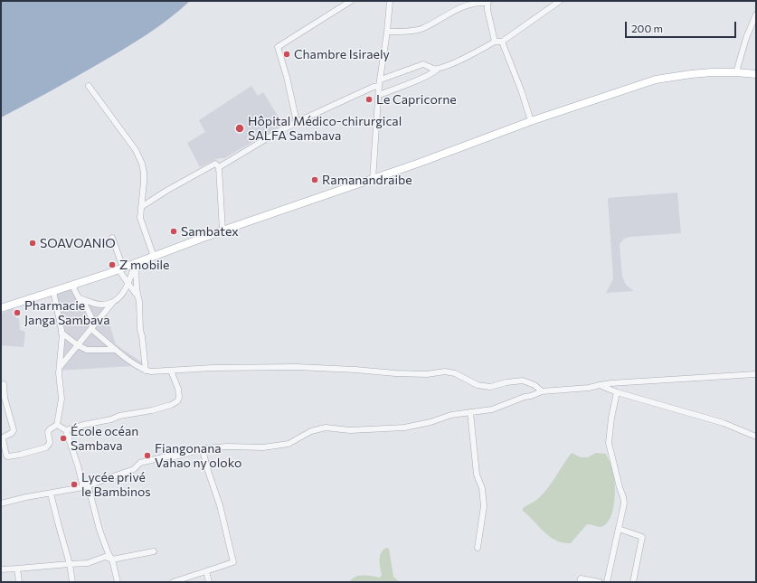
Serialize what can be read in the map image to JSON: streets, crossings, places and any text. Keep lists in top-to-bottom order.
{
  "places": [
    "Chambre Isiraely",
    "Le Capricorne",
    "Hôpital Médico-chirurgical SALFA Sambava",
    "Ramanandraibe",
    "Sambatex",
    "SOAVOANIO",
    "Z mobile",
    "Pharmacie Janga Sambava",
    "École océan Sambava",
    "Fiangonana Vahao ny oloko",
    "Lycée privé le Bambinos"
  ],
  "scale_bar": "200 m"
}
